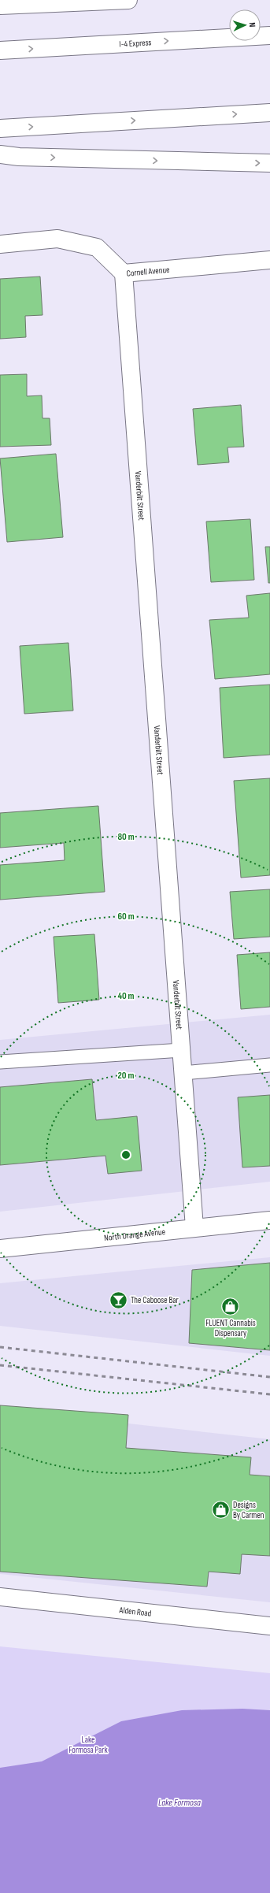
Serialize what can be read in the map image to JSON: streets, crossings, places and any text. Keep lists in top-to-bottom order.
{
  "streets": {
    "main road": [
      "I-4 Express",
      "Cornell Avenue",
      "Vanderbilt Street",
      "North Orange Avenue",
      "Alden Road"
    ]
  },
  "crossings": [
    ["Cornell Avenue", "Vanderbilt Street"],
    ["Vanderbilt Street", "North Orange Avenue"]
  ],
  "water": ["Lake Formosa"],
  "parks": ["Lake Formosa Park"],
  "places": {
    "bar": ["The Caboose Bar"],
    "shop": ["FLUENT Cannabis Dispensary", "Designs By Carmen"]
  },
  "north": "right",
  "rings": [
    "80 m",
    "60 m",
    "40 m",
    "20 m"
  ]
}
